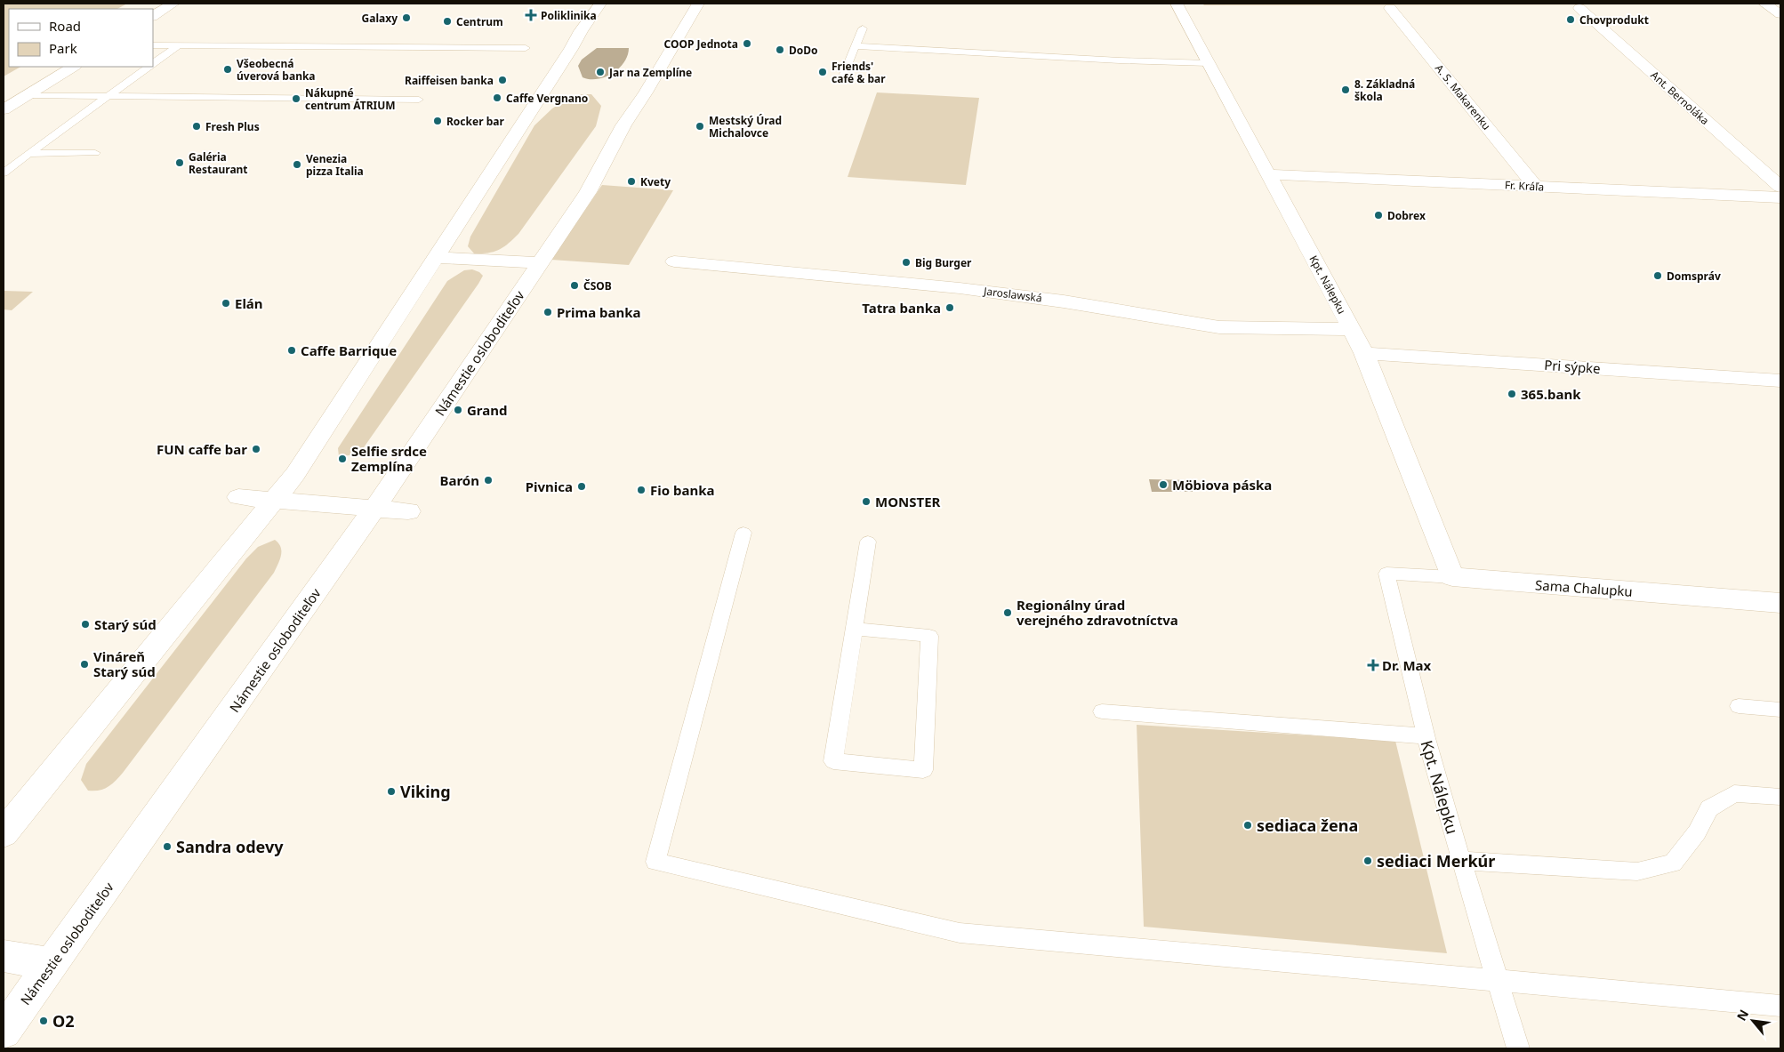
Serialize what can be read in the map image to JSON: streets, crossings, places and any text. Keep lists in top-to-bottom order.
{
  "streets": {
    "street": [
      "A. S. Makarenku",
      "Ant. Bernoláka",
      "Fr. Kráľa",
      "Kpt. Nálepku",
      "Jaroslawská",
      "Námestie osloboditeľov",
      "Pri sýpke",
      "Sama Chalupku"
    ]
  },
  "crossings": [
    ["A. S. Makarenku", "Fr. Kráľa"],
    ["Fr. Kráľa", "Kpt. Nálepku"],
    ["Kpt. Nálepku", "Jaroslawská"],
    ["Kpt. Nálepku", "Pri sýpke"],
    ["Kpt. Nálepku", "Sama Chalupku"]
  ],
  "places": {
    "health": ["Poliklinika", "Dr. Max"],
    "other": [
      "Galaxy",
      "Chovprodukt",
      "Centrum",
      "COOP Jednota",
      "DoDo",
      "Všeobecná úverová banka",
      "Jar na Zemplíne",
      "Friends' café & bar",
      "Raiffeisen banka",
      "8. Základná škola",
      "Caffe Vergnano",
      "Nákupné centrum ÁTRIUM",
      "Rocker bar",
      "Fresh Plus",
      "Mestský Úrad Michalovce",
      "Galéria Restaurant",
      "Venezia pizza Italia",
      "Kvety",
      "Dobrex",
      "Big Burger",
      "Domspráv",
      "ČSOB",
      "Elán",
      "Tatra banka",
      "Prima banka",
      "Caffe Barrique",
      "365.bank",
      "Grand",
      "FUN caffe bar",
      "Selfie srdce Zemplína",
      "Barón",
      "Möbiova páska",
      "Pivnica",
      "Fio banka",
      "MONSTER",
      "Regionálny úrad verejného zdravotníctva",
      "Starý súd",
      "Vináreň Starý súd",
      "Viking",
      "sediaca žena",
      "Sandra odevy",
      "sediaci Merkúr",
      "O2"
    ]
  },
  "legend": ["Road", "Park"],
  "north": "top left"
}
